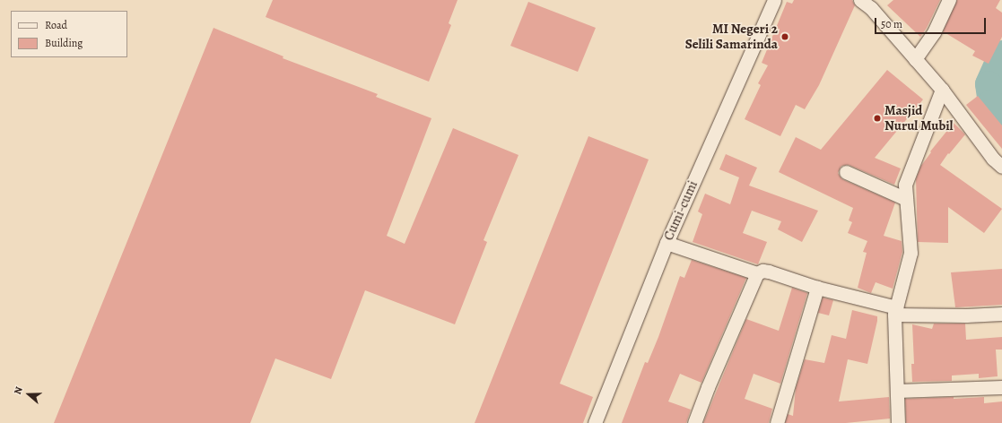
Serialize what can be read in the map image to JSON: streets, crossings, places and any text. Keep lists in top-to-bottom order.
{
  "streets": {
    "street": ["Cumi-cumi"]
  },
  "places": ["MI Negeri 2 Selili Samarinda", "Masjid Nurul Mubil"],
  "legend": ["Road", "Building"],
  "scale_bar": "50 m",
  "north": "left"
}
